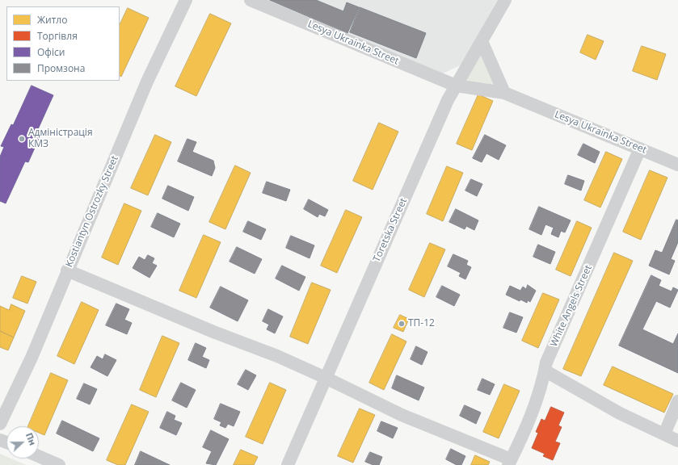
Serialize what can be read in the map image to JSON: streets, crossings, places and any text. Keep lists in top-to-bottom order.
{
  "streets": {
    "street": [
      "Lesya Ukrainka Street",
      "Kostiantyn Ostrozky Street",
      "Toretska Street",
      "White Angels Street"
    ]
  },
  "crossings": [
    ["Lesya Ukrainka Street", "Toretska Street"],
    ["Lesya Ukrainka Street", "White Angels Street"]
  ],
  "places": ["Адміністрація КМЗ", "ТП-12"],
  "legend": [
    "Житло",
    "Торгівля",
    "Офіси",
    "Промзона"
  ],
  "north": "right"
}
